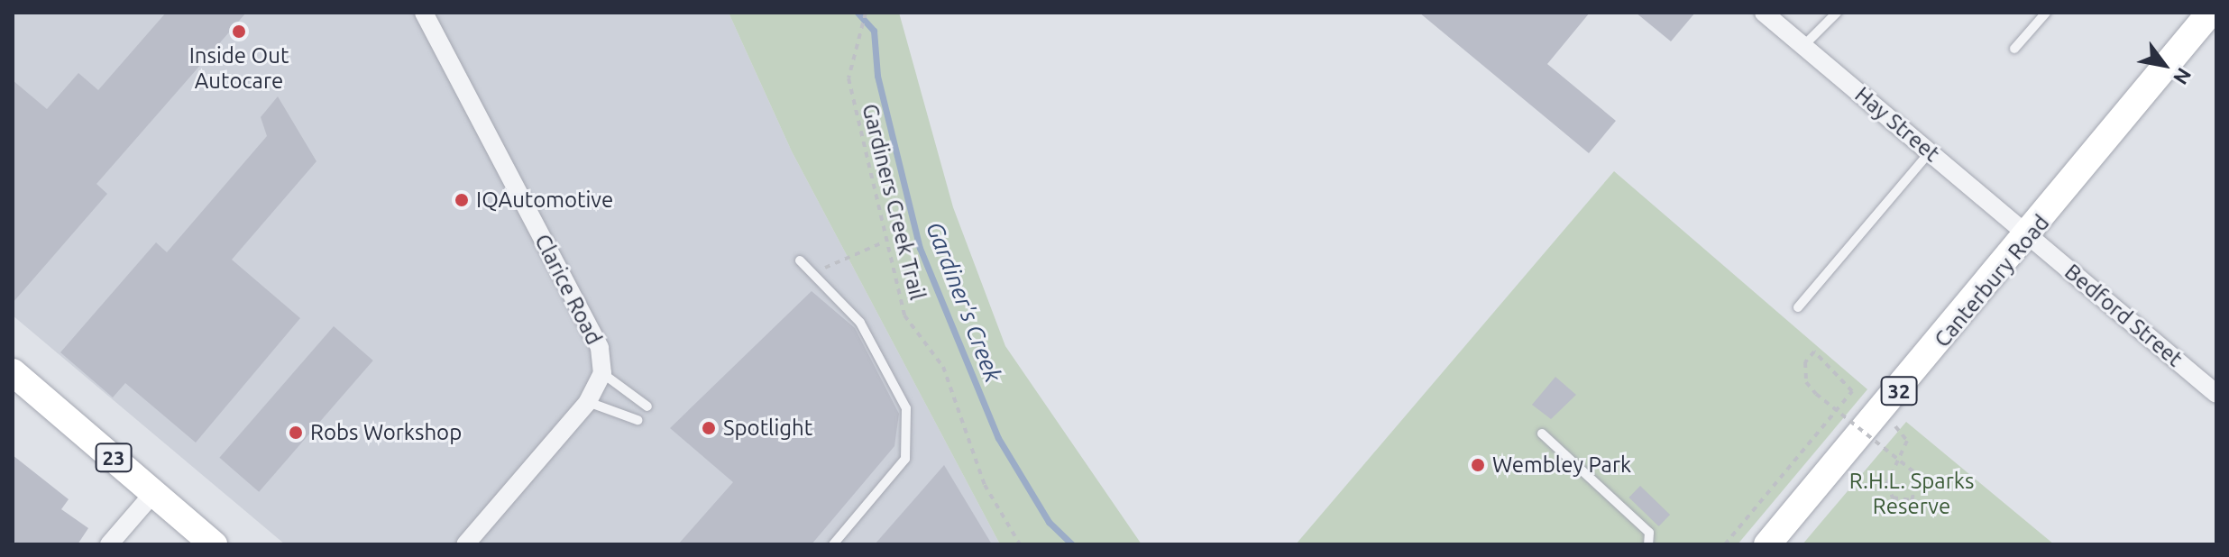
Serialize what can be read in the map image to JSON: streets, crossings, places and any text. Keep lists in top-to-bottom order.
{
  "streets": {
    "main road": ["Canterbury Road", "32", "23"],
    "street": ["Hay Street", "Clarice Road", "Bedford Street"],
    "path": ["Gardiners Creek Trail"]
  },
  "crossings": [
    ["Hay Street", "Canterbury Road"],
    ["Hay Street", "Bedford Street"],
    ["Canterbury Road", "Bedford Street"]
  ],
  "water": ["Gardiner's Creek"],
  "parks": ["R.H.L. Sparks Reserve"],
  "places": [
    "Inside Out Autocare",
    "IQAutomotive",
    "Spotlight",
    "Robs Workshop",
    "Wembley Park"
  ],
  "north": "bottom right"
}
